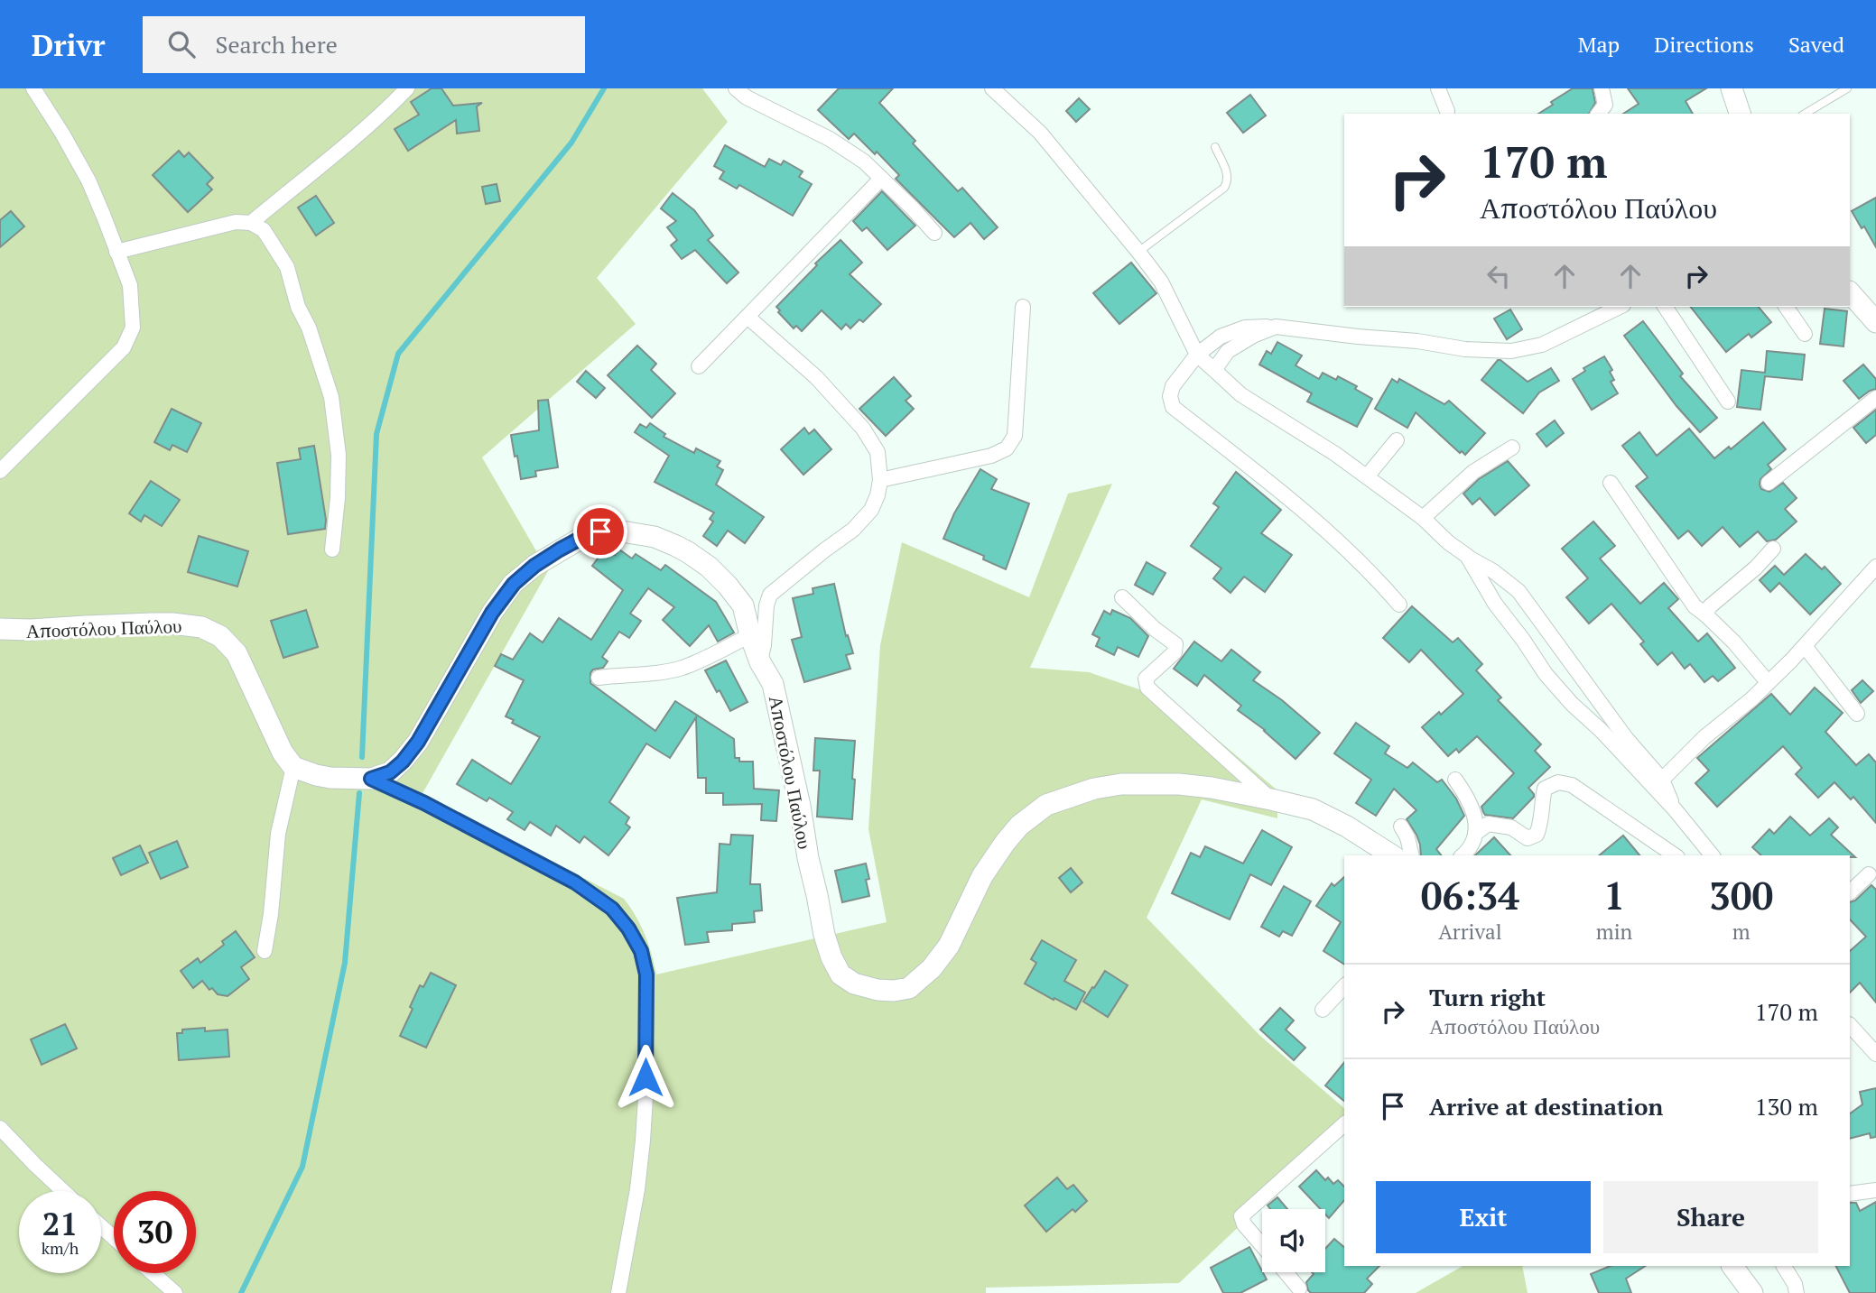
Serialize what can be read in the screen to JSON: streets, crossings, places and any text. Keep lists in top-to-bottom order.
{
  "streets": {
    "street": ["Αποστόλου Παύλου"]
  },
  "page": {
    "header": "Drivr",
    "search": "Search here",
    "nav": ["Map", "Directions", "Saved"],
    "turn": ["170 m", "Αποστόλου Παύλου"],
    "eta": [
      "06:34",
      "Arrival",
      "1",
      "min",
      "300",
      "m"
    ],
    "list": [
      {
        "name": "Turn right",
        "note": "Αποστόλου Παύλου",
        "value": "170 m"
      },
      {
        "name": "Arrive at destination",
        "value": "130 m"
      }
    ],
    "buttons": ["Exit", "Share"],
    "speed": "21 km/h",
    "limit": "30"
  }
}
